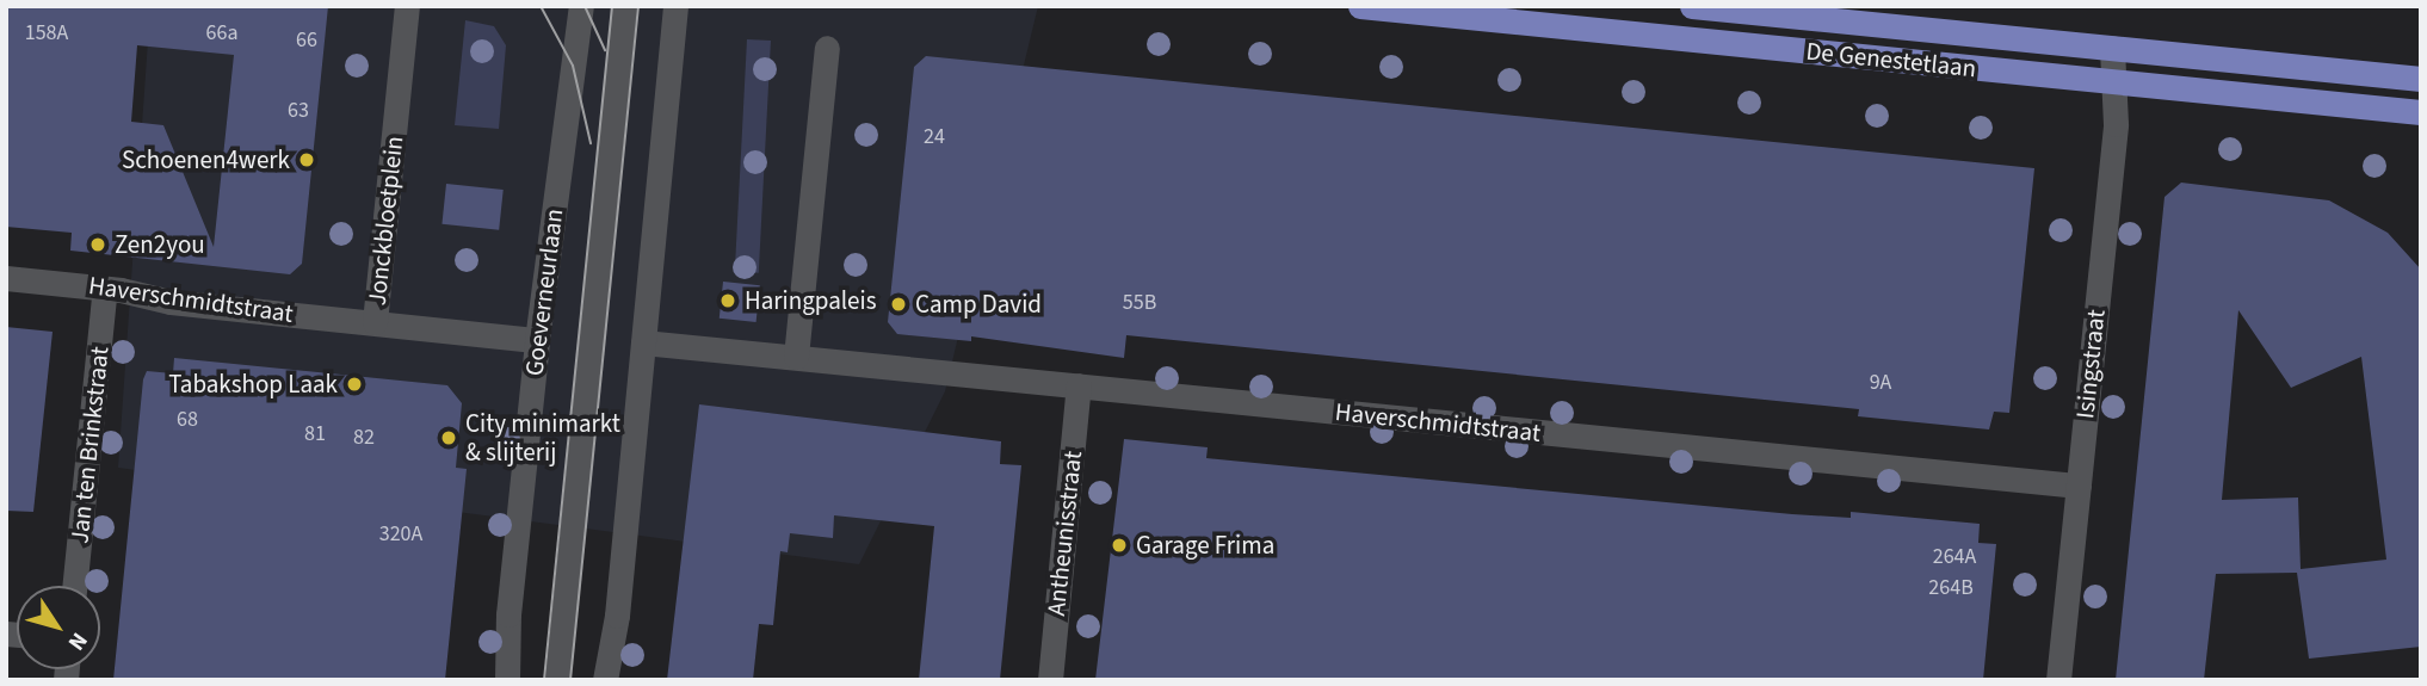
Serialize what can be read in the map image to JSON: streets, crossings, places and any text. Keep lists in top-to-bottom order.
{
  "streets": {
    "main road": ["De Genestetlaan"],
    "street": [
      "Jonckbloetplein",
      "Goeverneurlaan",
      "Haverschmidtstraat",
      "Isingstraat",
      "Jan ten Brinkstraat",
      "Antheunisstraat"
    ]
  },
  "crossings": [
    ["De Genestetlaan", "Isingstraat"],
    ["Jonckbloetplein", "Goeverneurlaan"],
    ["Jonckbloetplein", "Haverschmidtstraat"],
    ["Haverschmidtstraat", "Isingstraat"],
    ["Haverschmidtstraat", "Jan ten Brinkstraat"],
    ["Haverschmidtstraat", "Antheunisstraat"]
  ],
  "places": [
    "Schoenen4werk",
    "Zen2you",
    "Haringpaleis",
    "Camp David",
    "Tabakshop Laak",
    "City minimarkt & slijterij",
    "Garage Frima"
  ],
  "house_numbers": [
    "158A",
    "66a",
    "66",
    "63",
    "24",
    "55B",
    "9A",
    "68",
    "81",
    "82",
    "320A",
    "264A",
    "264B"
  ],
  "north": "bottom right"
}
